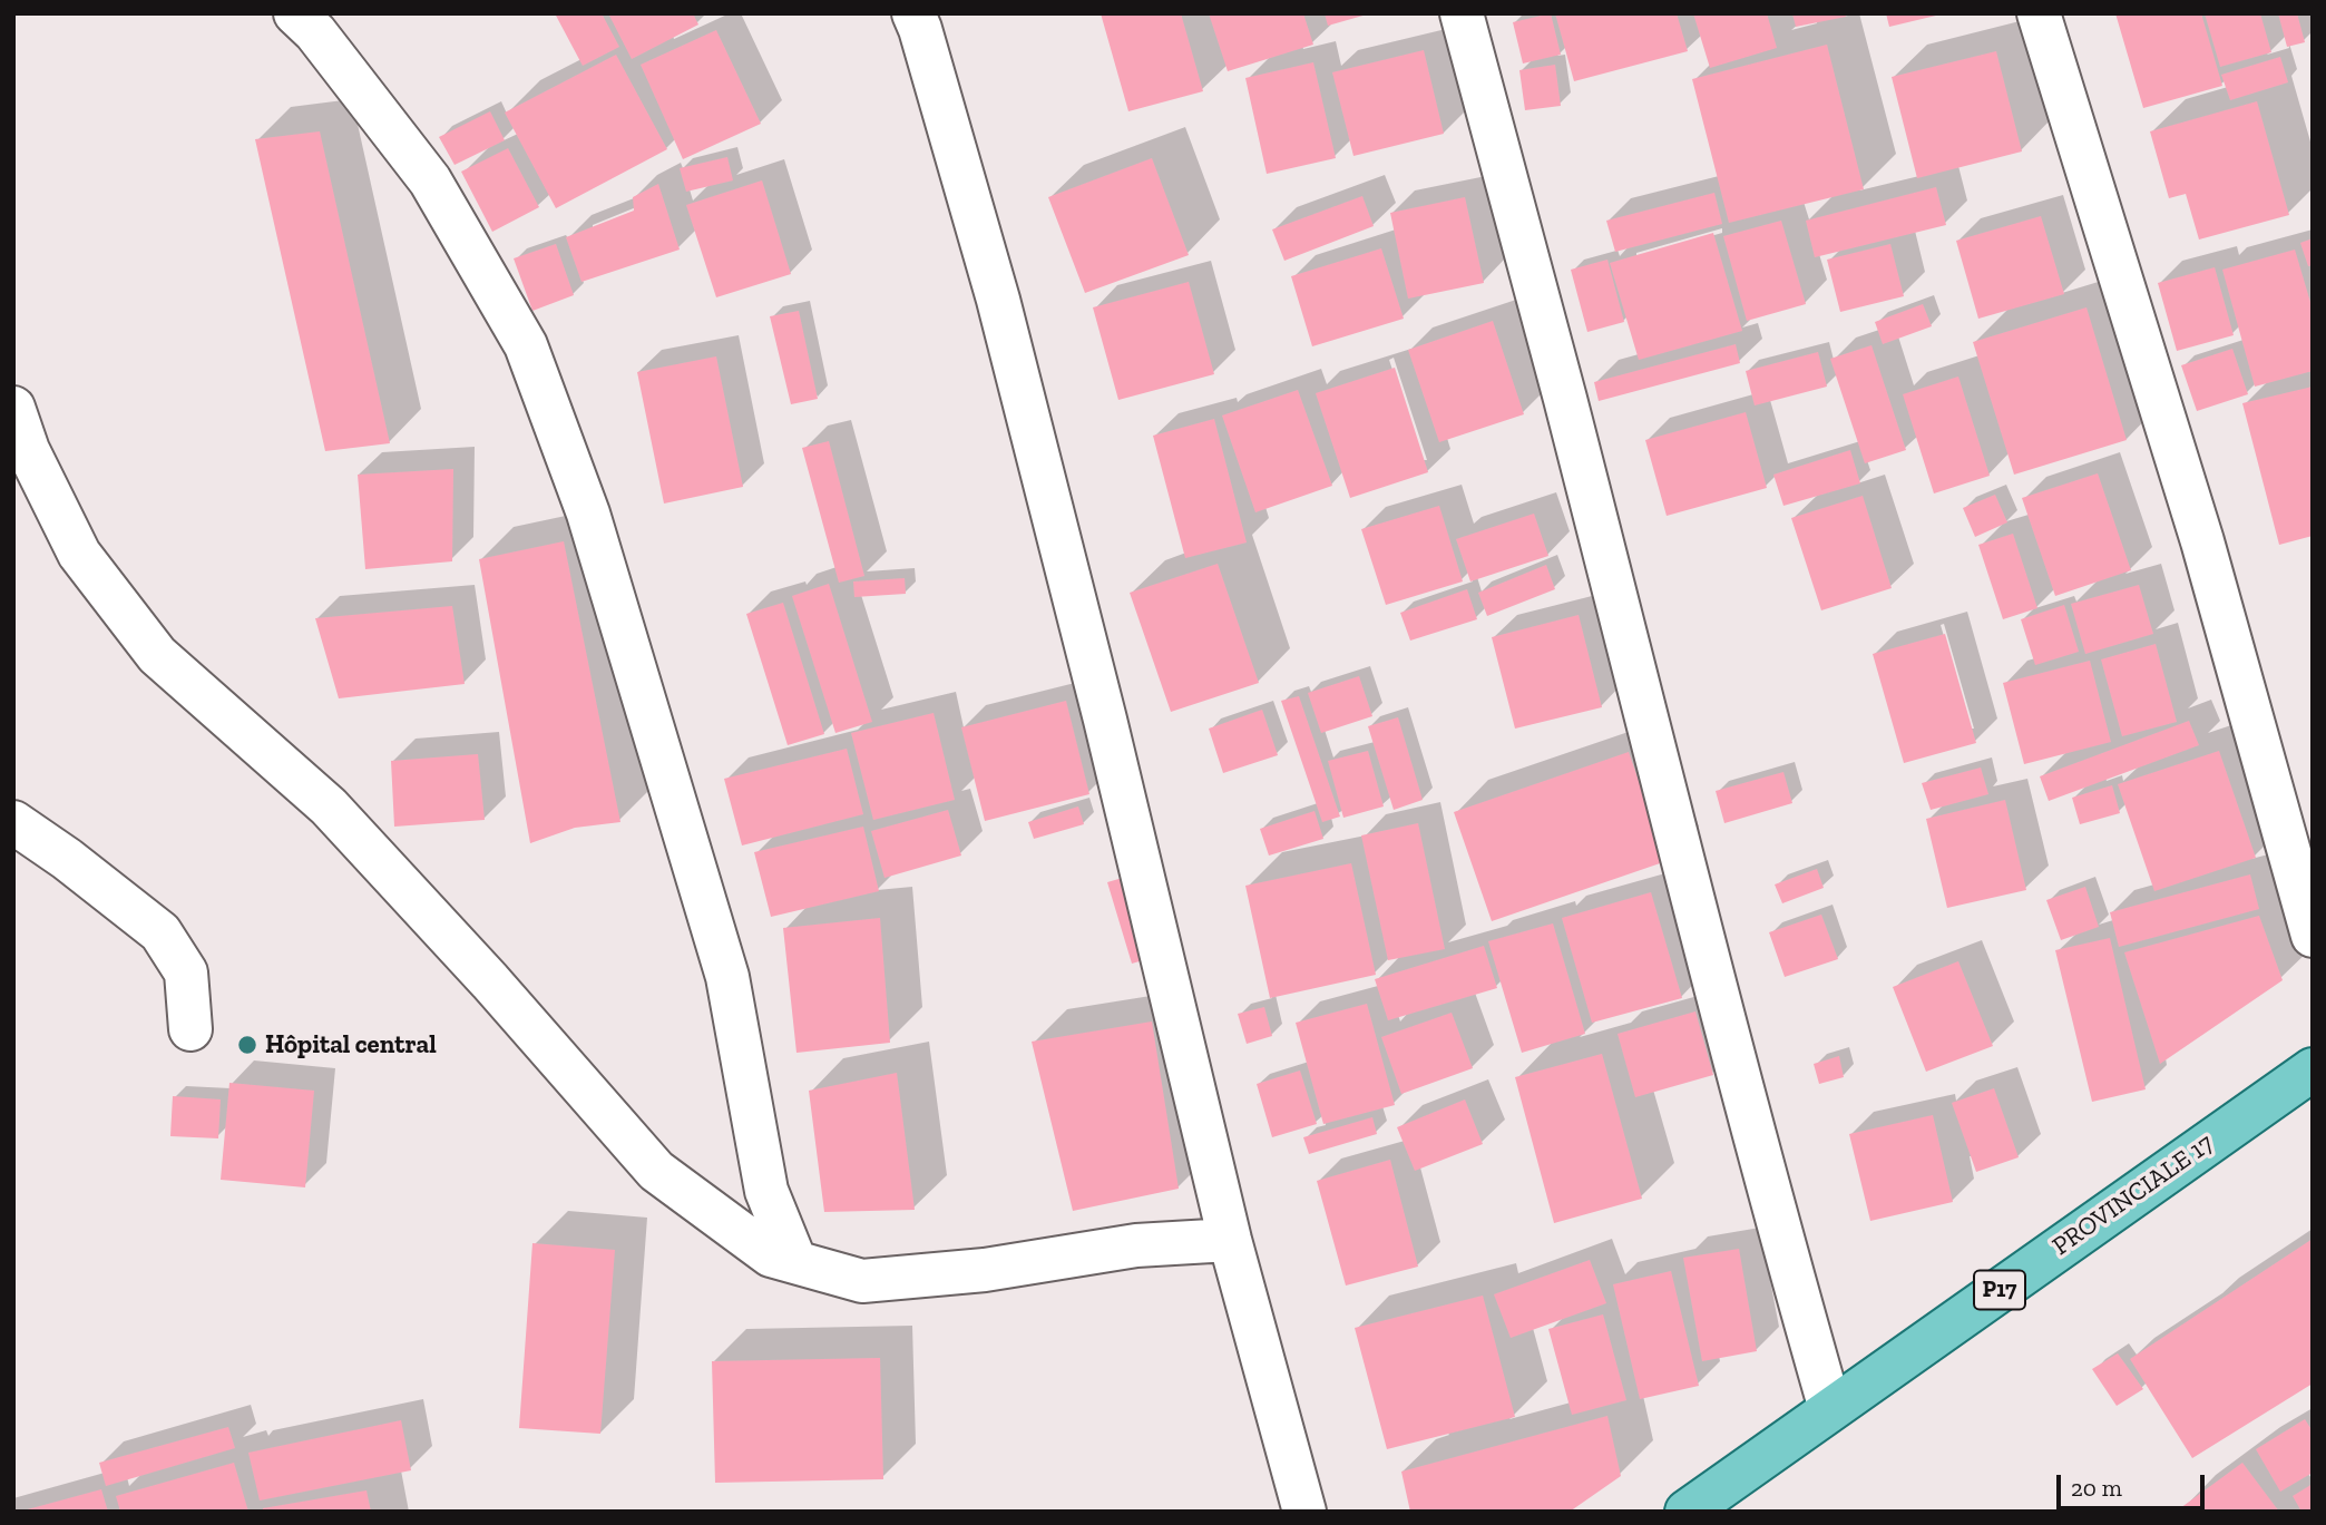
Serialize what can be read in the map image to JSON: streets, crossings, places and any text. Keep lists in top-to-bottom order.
{
  "streets": {
    "main road": ["PROVINCIALE 17", "P17"]
  },
  "places": ["Hôpital central"],
  "scale_bar": "20 m"
}
